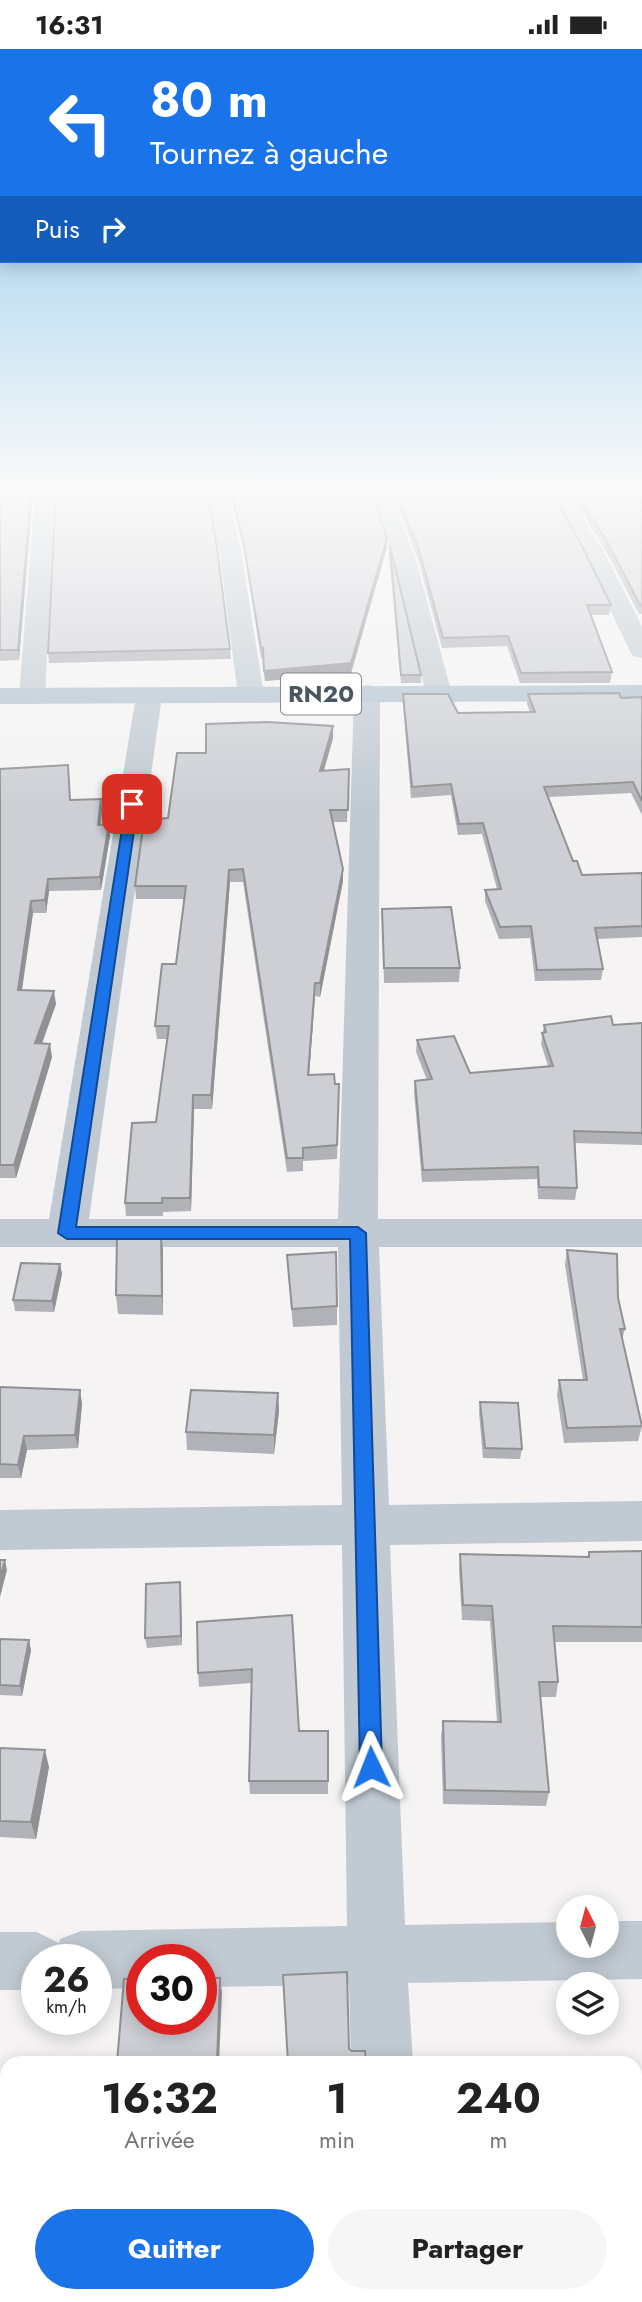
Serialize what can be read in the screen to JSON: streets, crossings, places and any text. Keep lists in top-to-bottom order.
{
  "streets": {
    "main road": ["RN20"]
  },
  "north": "top",
  "page": {
    "status": "16:31",
    "turn": ["80 m", "Tournez à gauche"],
    "then": "Puis",
    "speed": "26 km/h",
    "limit": "30",
    "eta": [
      "16:32",
      "Arrivée",
      "1",
      "min",
      "240",
      "m"
    ],
    "buttons": ["Quitter", "Partager"]
  }
}
